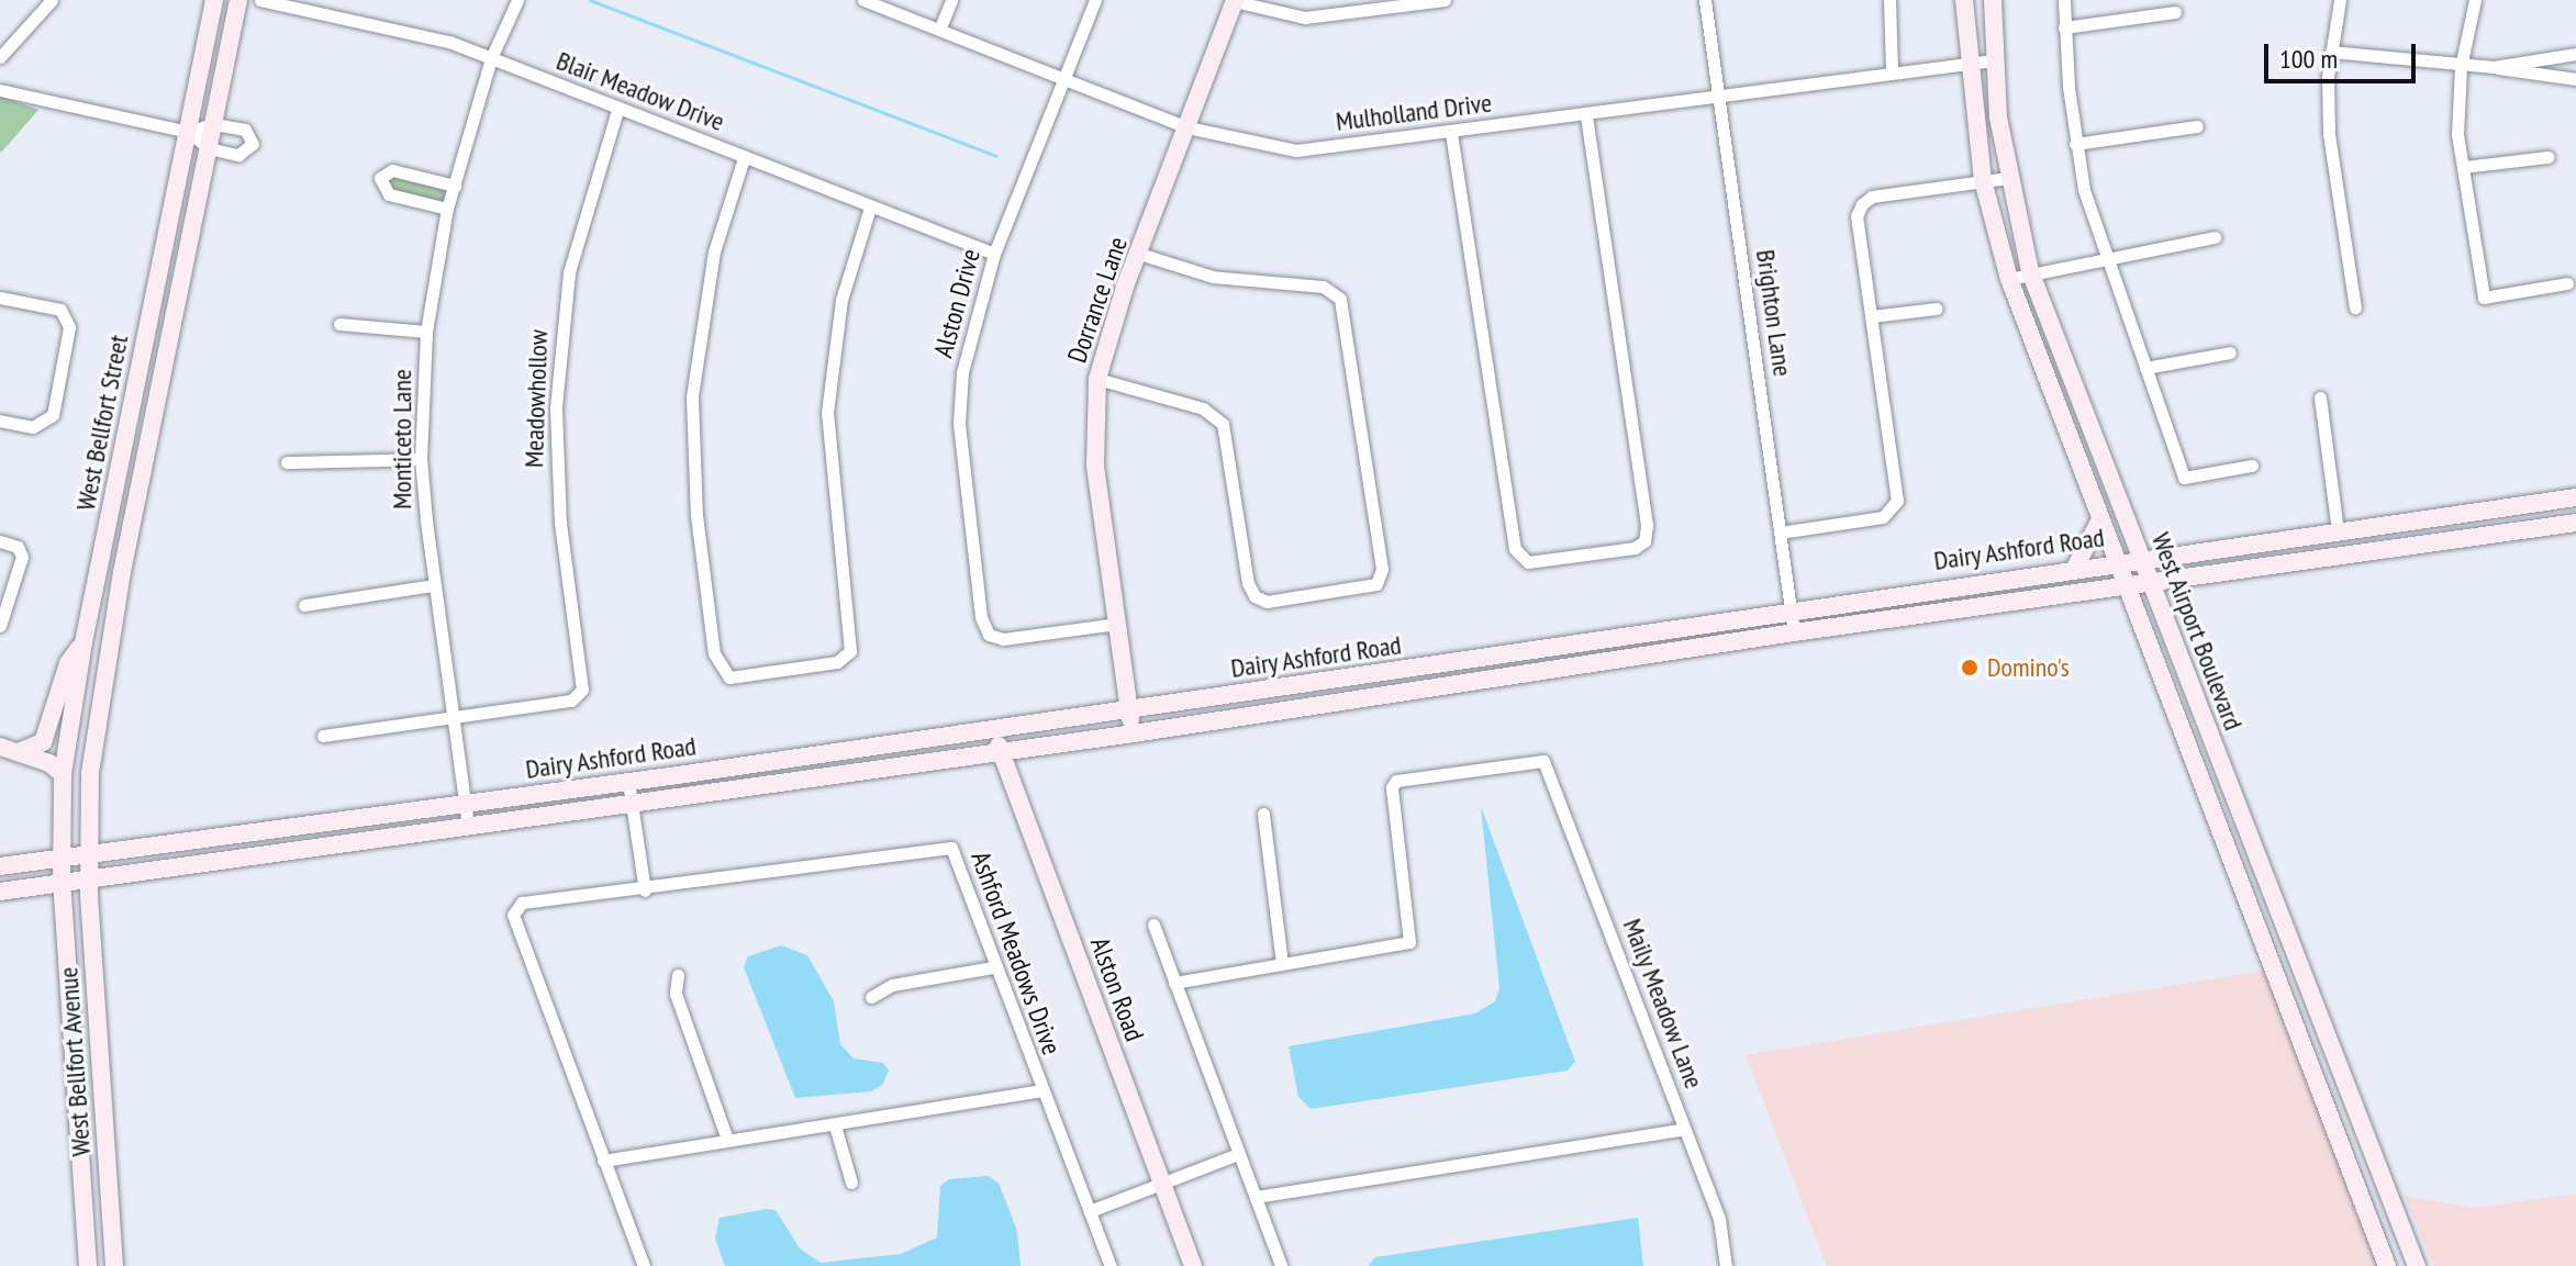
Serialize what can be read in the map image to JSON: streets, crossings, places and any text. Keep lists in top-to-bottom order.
{
  "streets": {
    "main road": [
      "Dorrance Lane",
      "West Bellfort Street",
      "Dairy Ashford Road",
      "West Airport Boulevard",
      "Alston Road",
      "West Bellfort Avenue"
    ],
    "street": [
      "Blair Meadow Drive",
      "Mulholland Drive",
      "Alston Drive",
      "Brighton Lane",
      "Meadowhollow",
      "Monticeto Lane",
      "Ashford Meadows Drive",
      "Maily Meadow Lane"
    ]
  },
  "crossings": [
    ["Blair Meadow Drive", "Alston Drive"],
    ["Blair Meadow Drive", "Meadowhollow"],
    ["Blair Meadow Drive", "Monticeto Lane"],
    ["Mulholland Drive", "Dorrance Lane"],
    ["Mulholland Drive", "Alston Drive"],
    ["Mulholland Drive", "Brighton Lane"],
    ["Mulholland Drive", "West Airport Boulevard"],
    ["Dorrance Lane", "Alston Drive"],
    ["Dorrance Lane", "Dairy Ashford Road"],
    ["Brighton Lane", "Dairy Ashford Road"],
    ["Meadowhollow", "Monticeto Lane"],
    ["West Bellfort Street", "Dairy Ashford Road"],
    ["West Bellfort Street", "West Bellfort Avenue"],
    ["Monticeto Lane", "Dairy Ashford Road"],
    ["Dairy Ashford Road", "West Airport Boulevard"],
    ["Dairy Ashford Road", "Alston Road"],
    ["Dairy Ashford Road", "West Bellfort Avenue"]
  ],
  "places": ["Domino's"],
  "scale_bar": "100 m"
}
